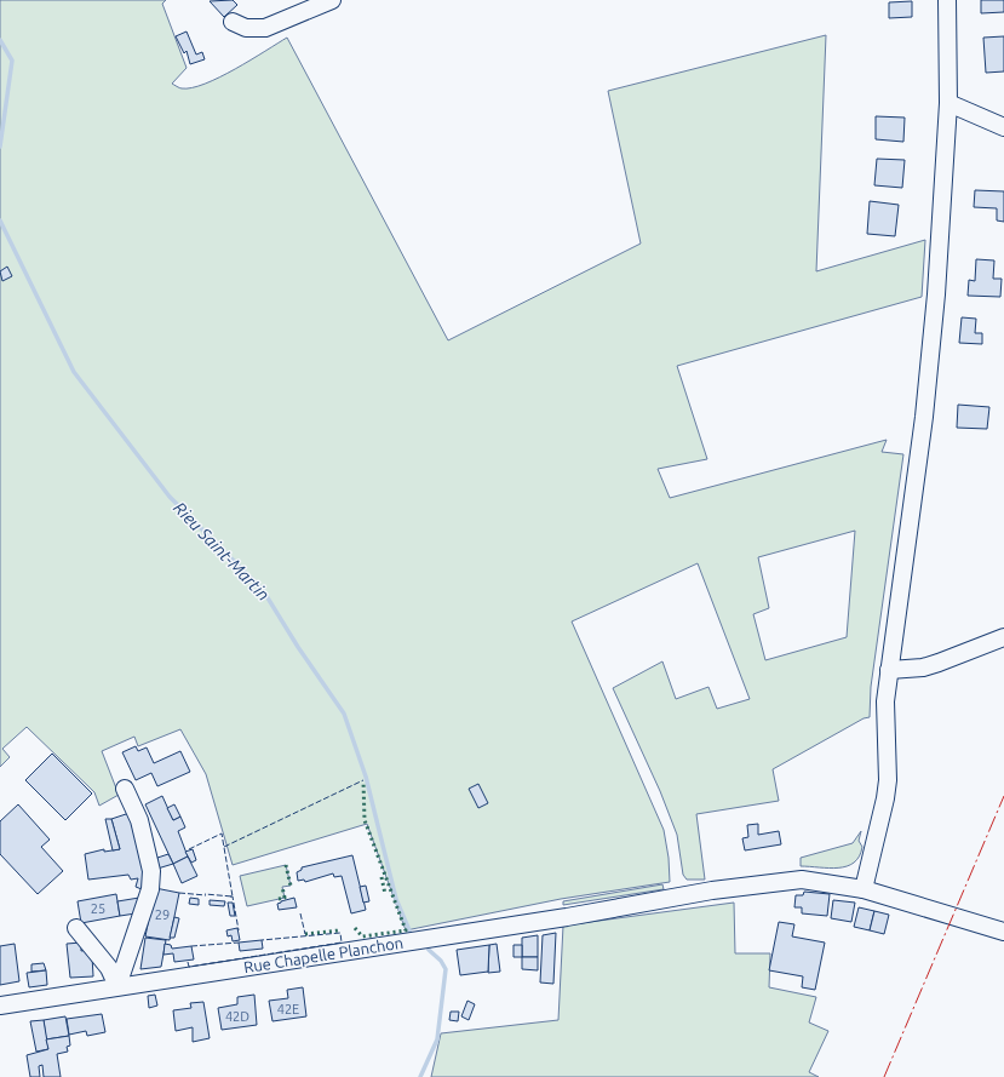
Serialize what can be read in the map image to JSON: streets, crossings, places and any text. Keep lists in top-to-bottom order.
{
  "streets": {
    "street": ["Rue Chapelle Planchon"]
  },
  "water": ["Rieu Saint-Martin"],
  "house_numbers": [
    "25",
    "29",
    "42E",
    "42D"
  ]
}
